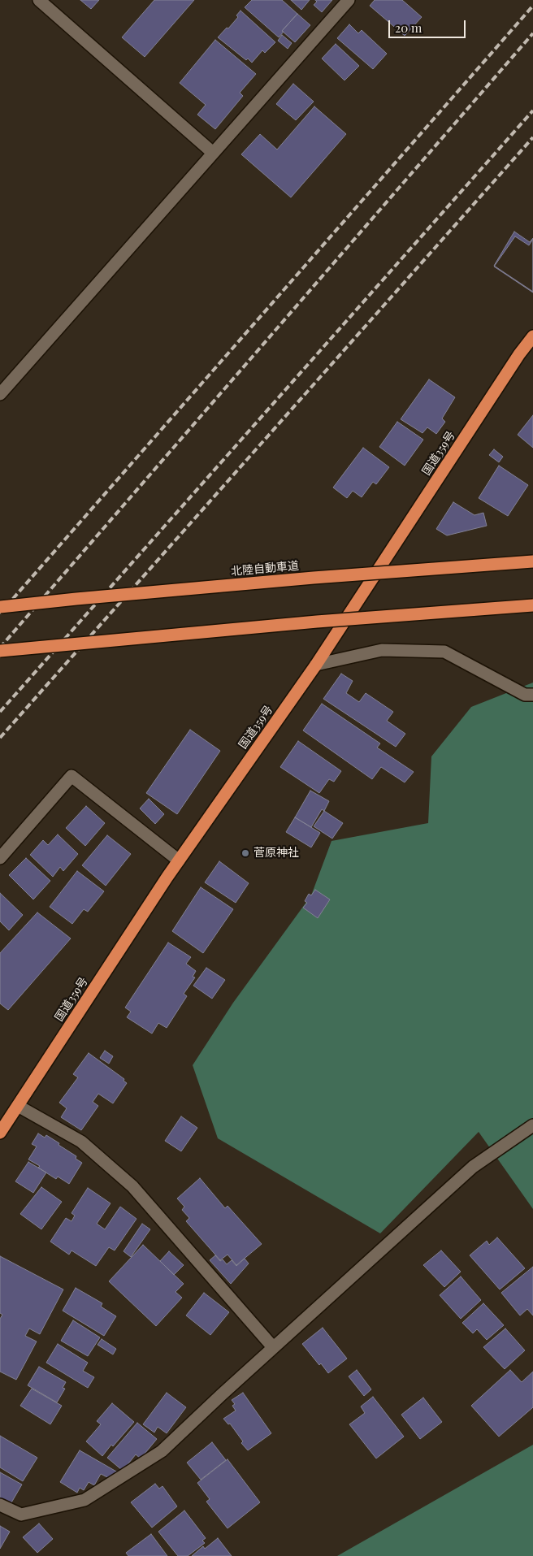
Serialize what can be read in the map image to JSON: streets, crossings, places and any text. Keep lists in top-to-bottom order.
{
  "streets": {
    "highway": ["国道359号", "北陸自動車道"]
  },
  "places": ["菅原神社"],
  "scale_bar": "20 m"
}
